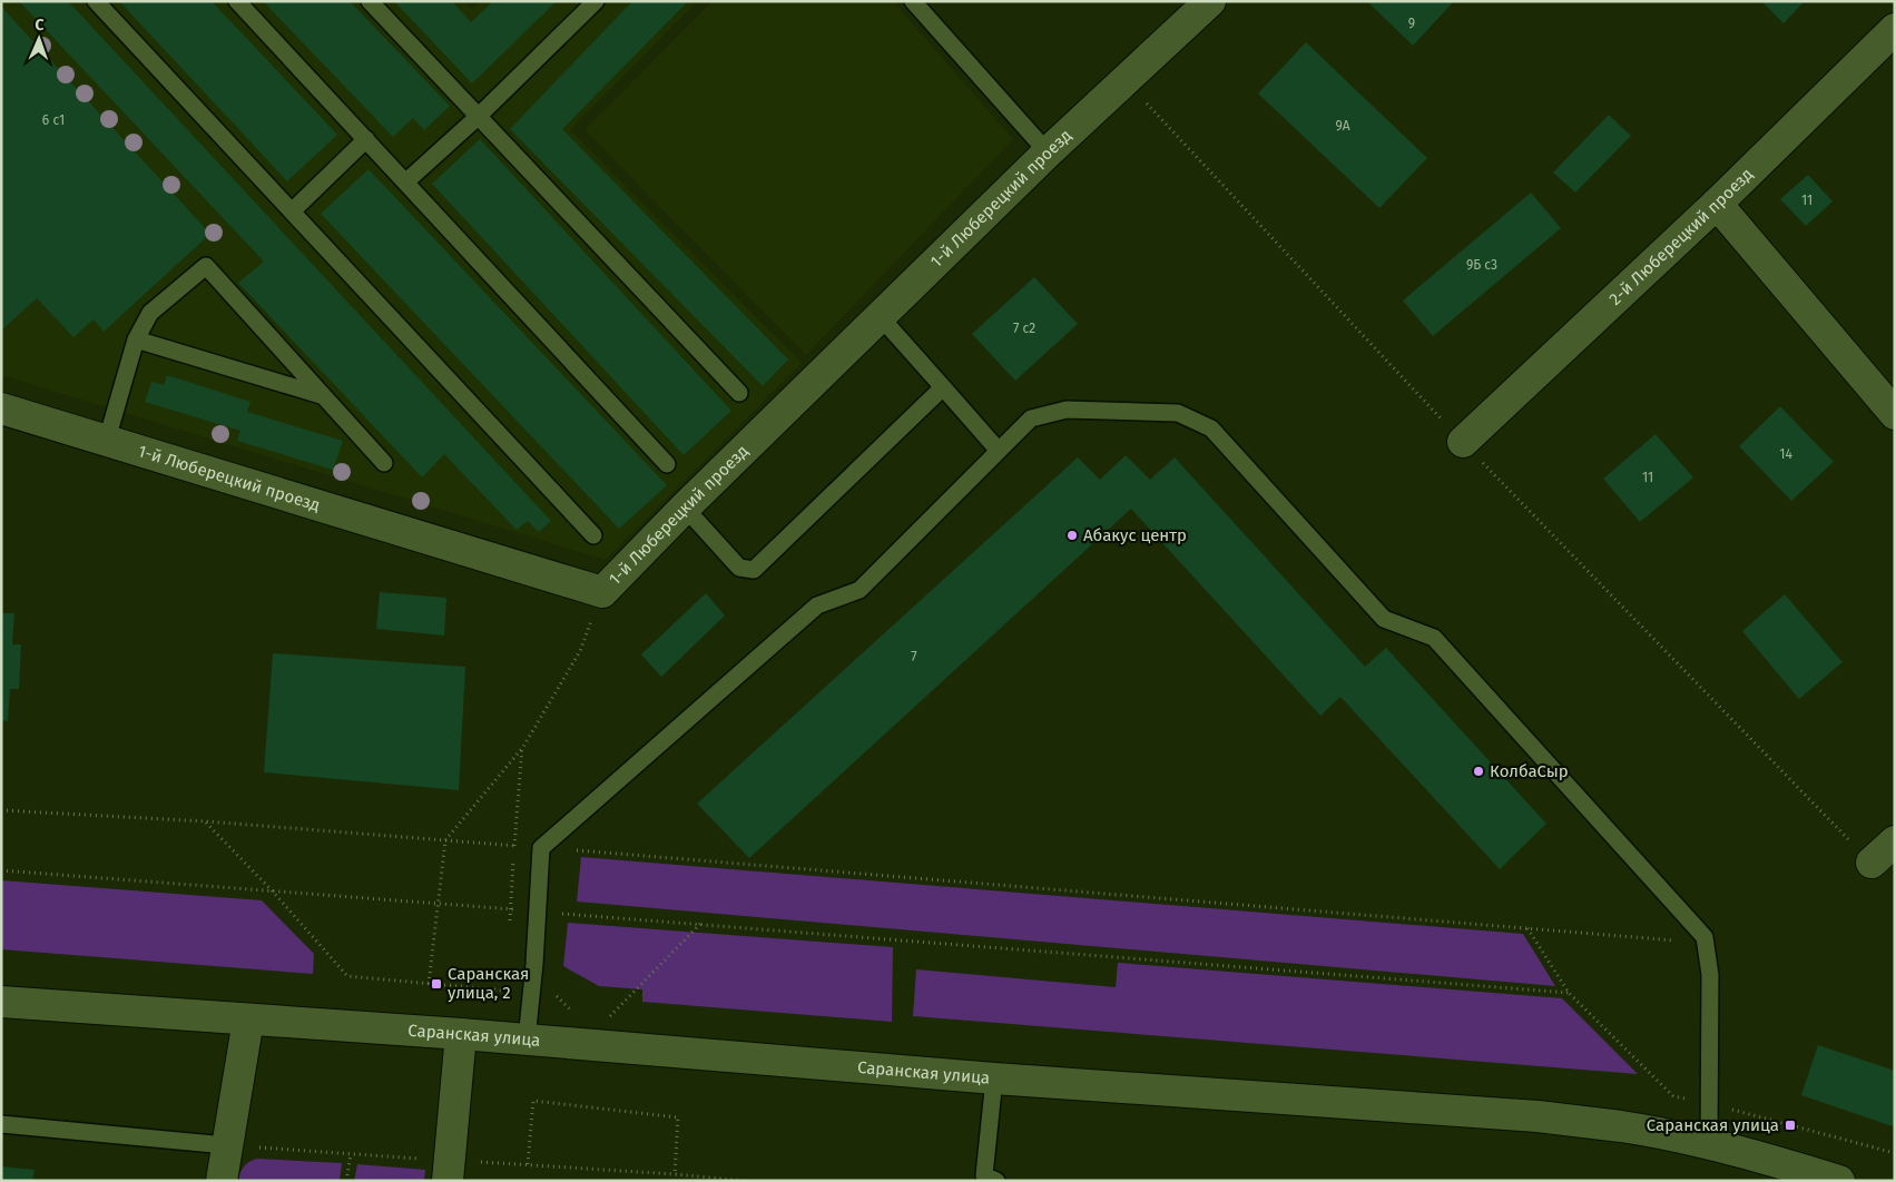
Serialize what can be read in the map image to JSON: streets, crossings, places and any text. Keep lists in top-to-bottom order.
{
  "streets": {
    "street": ["1-й Люберецкий проезд", "2-й Люберецкий проезд", "Саранская улица"]
  },
  "places": {
    "other": ["Абакус центр", "КолбаСыр"],
    "transit": ["Саранская улица, 2", "Саранская улица"]
  },
  "house_numbers": [
    "9",
    "6 с1",
    "9А",
    "11",
    "9Б с3",
    "7 с2",
    "14",
    "11",
    "7"
  ],
  "north": "top"
}
